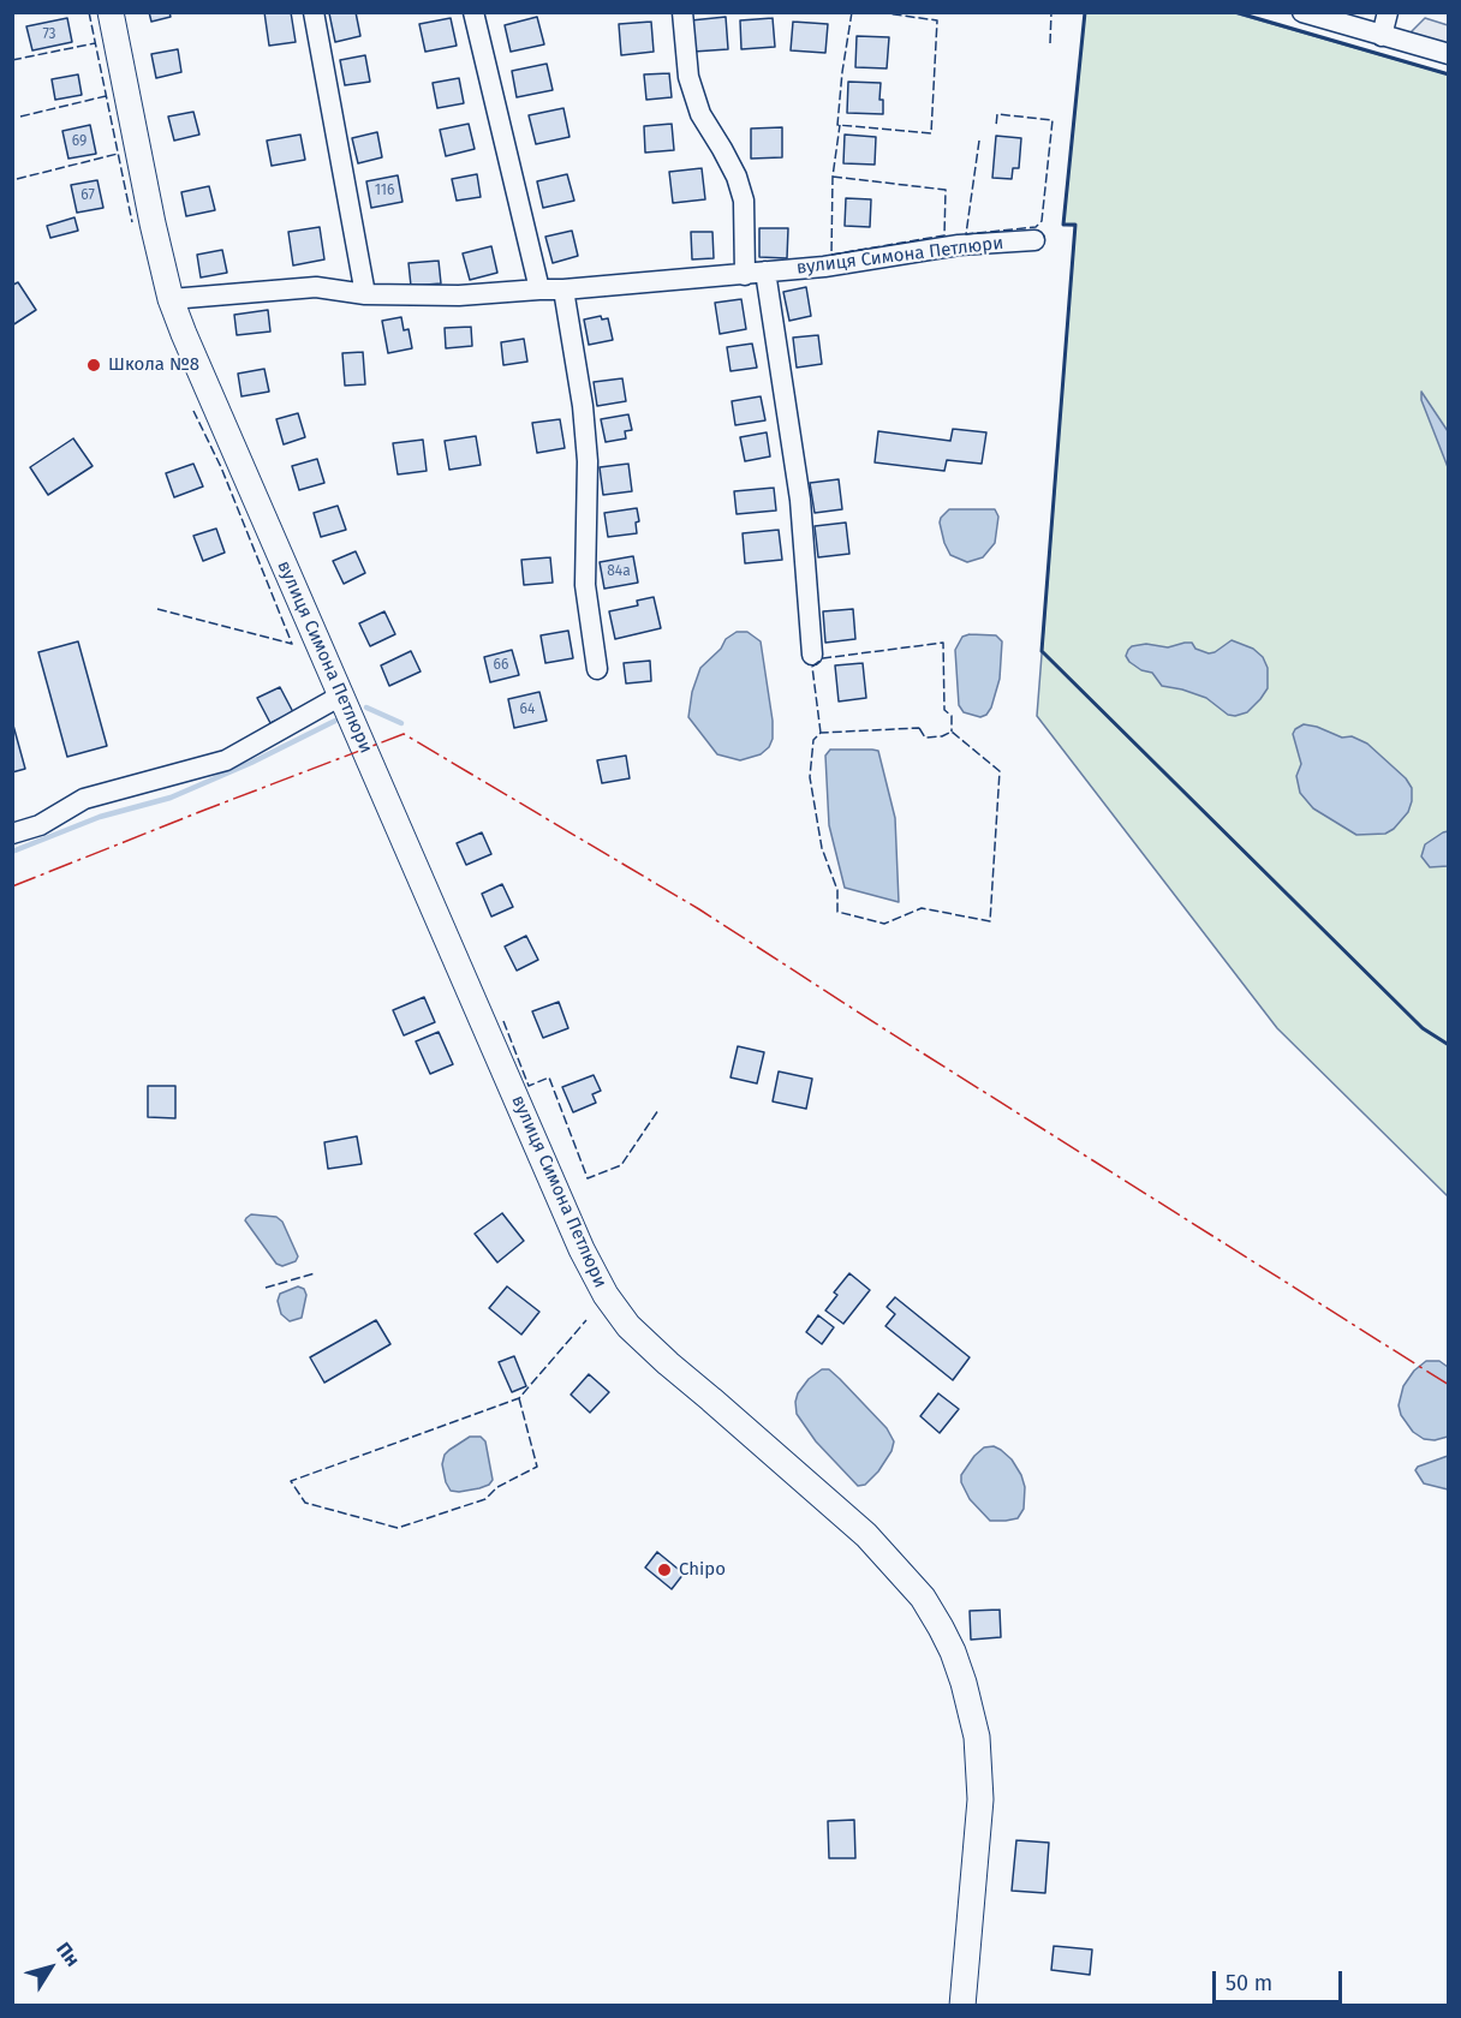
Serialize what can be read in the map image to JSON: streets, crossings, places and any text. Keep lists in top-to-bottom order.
{
  "streets": {
    "main road": ["вулиця Симона Петлюри"]
  },
  "places": ["Школа №8", "Chipo"],
  "house_numbers": [
    "73",
    "69",
    "116",
    "67",
    "84а",
    "66",
    "64"
  ],
  "scale_bar": "50 m",
  "north": "top right"
}
